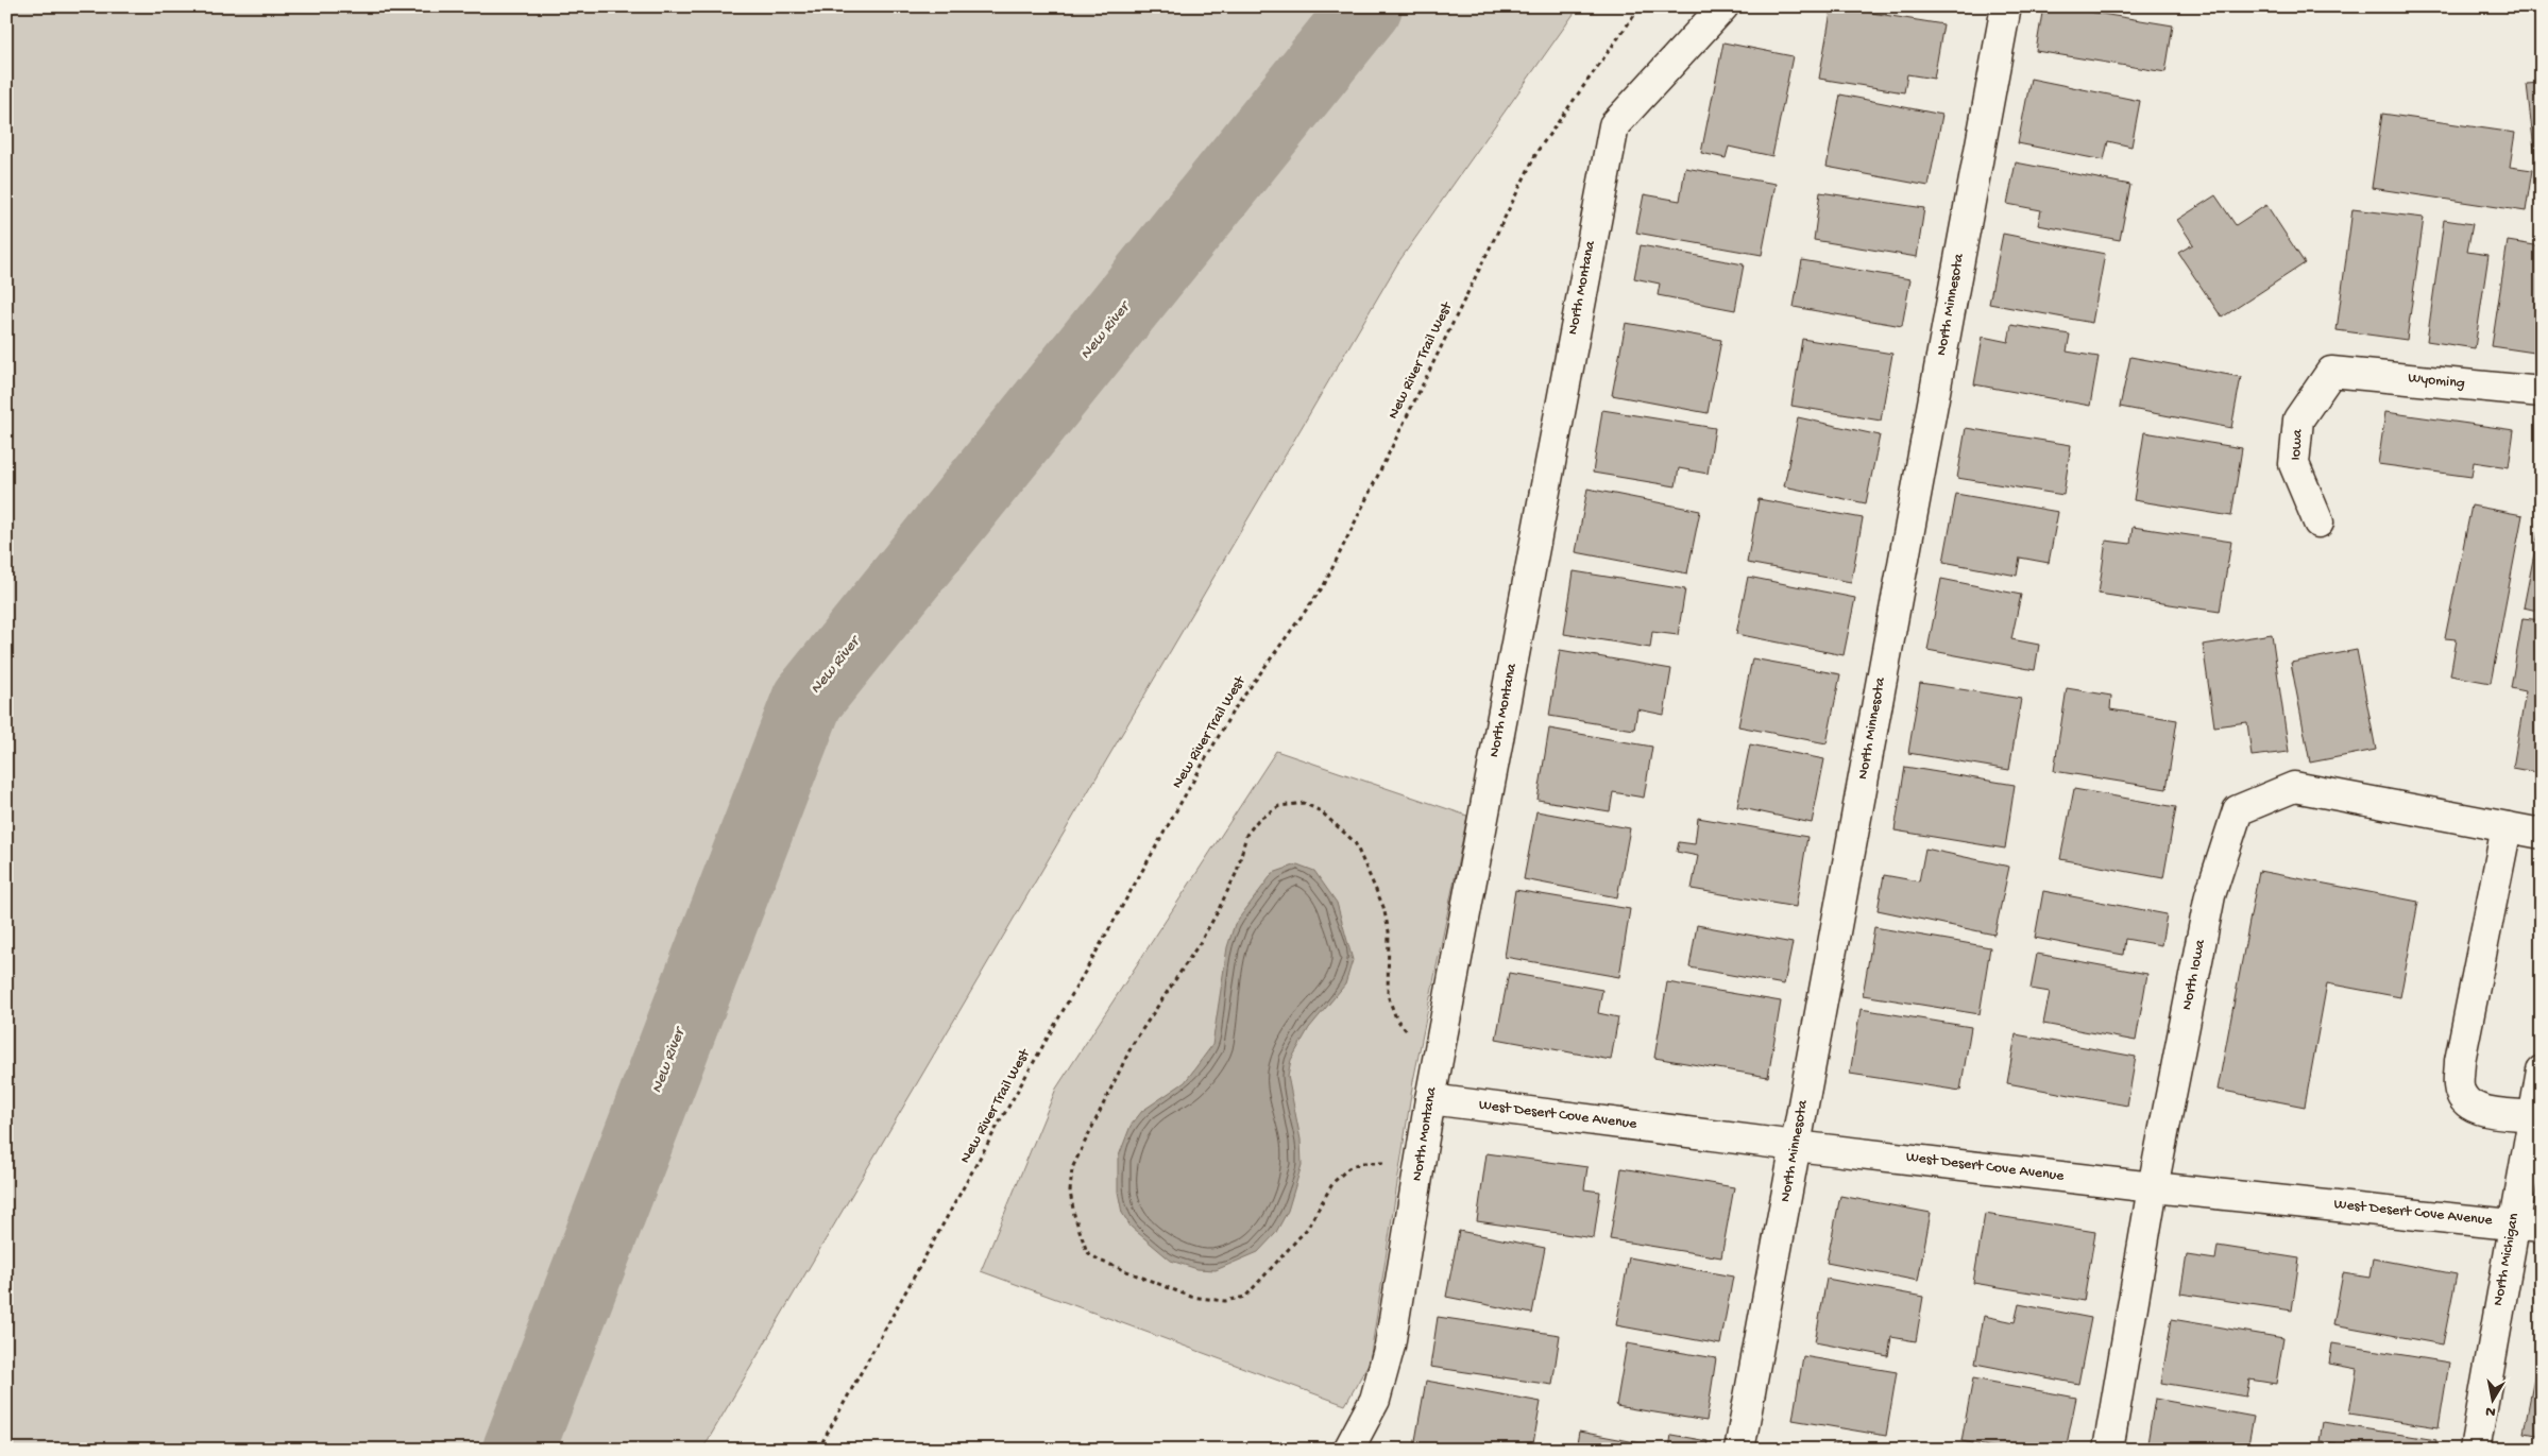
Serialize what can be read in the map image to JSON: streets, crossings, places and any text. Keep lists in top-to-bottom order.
{
  "streets": {
    "lane": [
      "North Montana",
      "North Minnesota",
      "Wyoming",
      "Iowa",
      "North Iowa",
      "West Desert Cove Avenue",
      "North Michigan"
    ],
    "path": ["New River Trail West"]
  },
  "crossings": [
    ["North Montana", "West Desert Cove Avenue"],
    ["North Minnesota", "West Desert Cove Avenue"],
    ["Wyoming", "Iowa"],
    ["North Iowa", "West Desert Cove Avenue"],
    ["West Desert Cove Avenue", "North Michigan"]
  ],
  "water": ["New River"],
  "north": "bottom"
}
